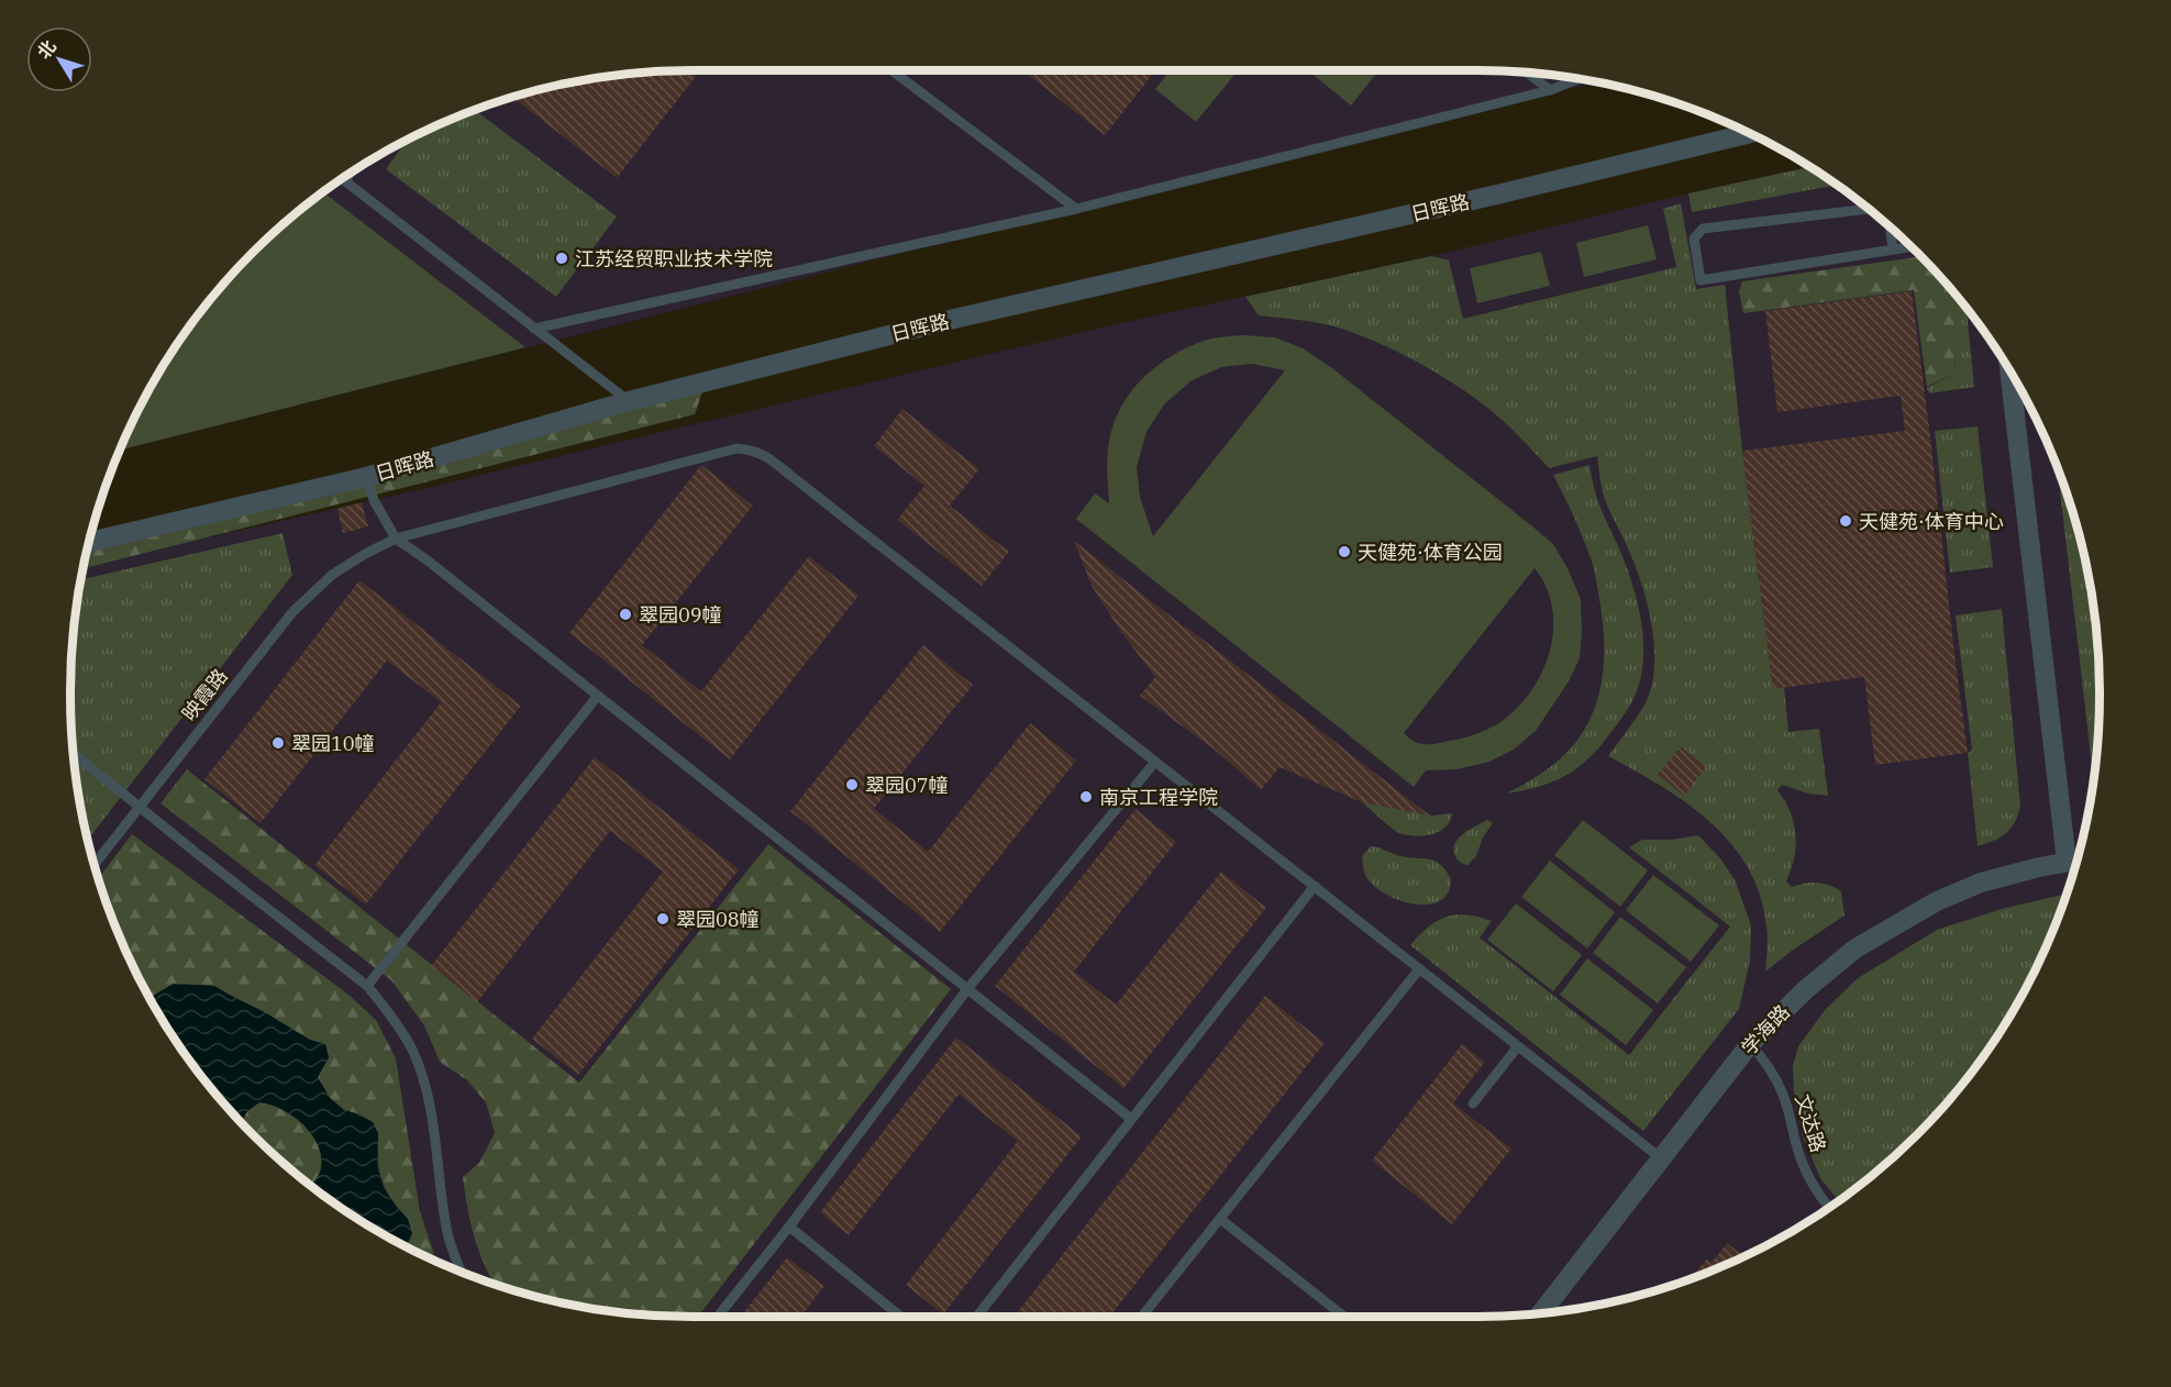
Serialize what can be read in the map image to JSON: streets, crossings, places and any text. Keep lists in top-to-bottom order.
{
  "streets": {
    "street": ["日晖路", "学海路"],
    "lane": ["映霞路", "文达路"]
  },
  "crossings": [
    ["映霞路", "学海路"],
    ["学海路", "文达路"]
  ],
  "places": [
    "江苏经贸职业技术学院",
    "天健苑·体育中心",
    "天健苑·体育公园",
    "翠园09幢",
    "翠园10幢",
    "翠园07幢",
    "南京工程学院",
    "翠园08幢"
  ],
  "north": "top left"
}
